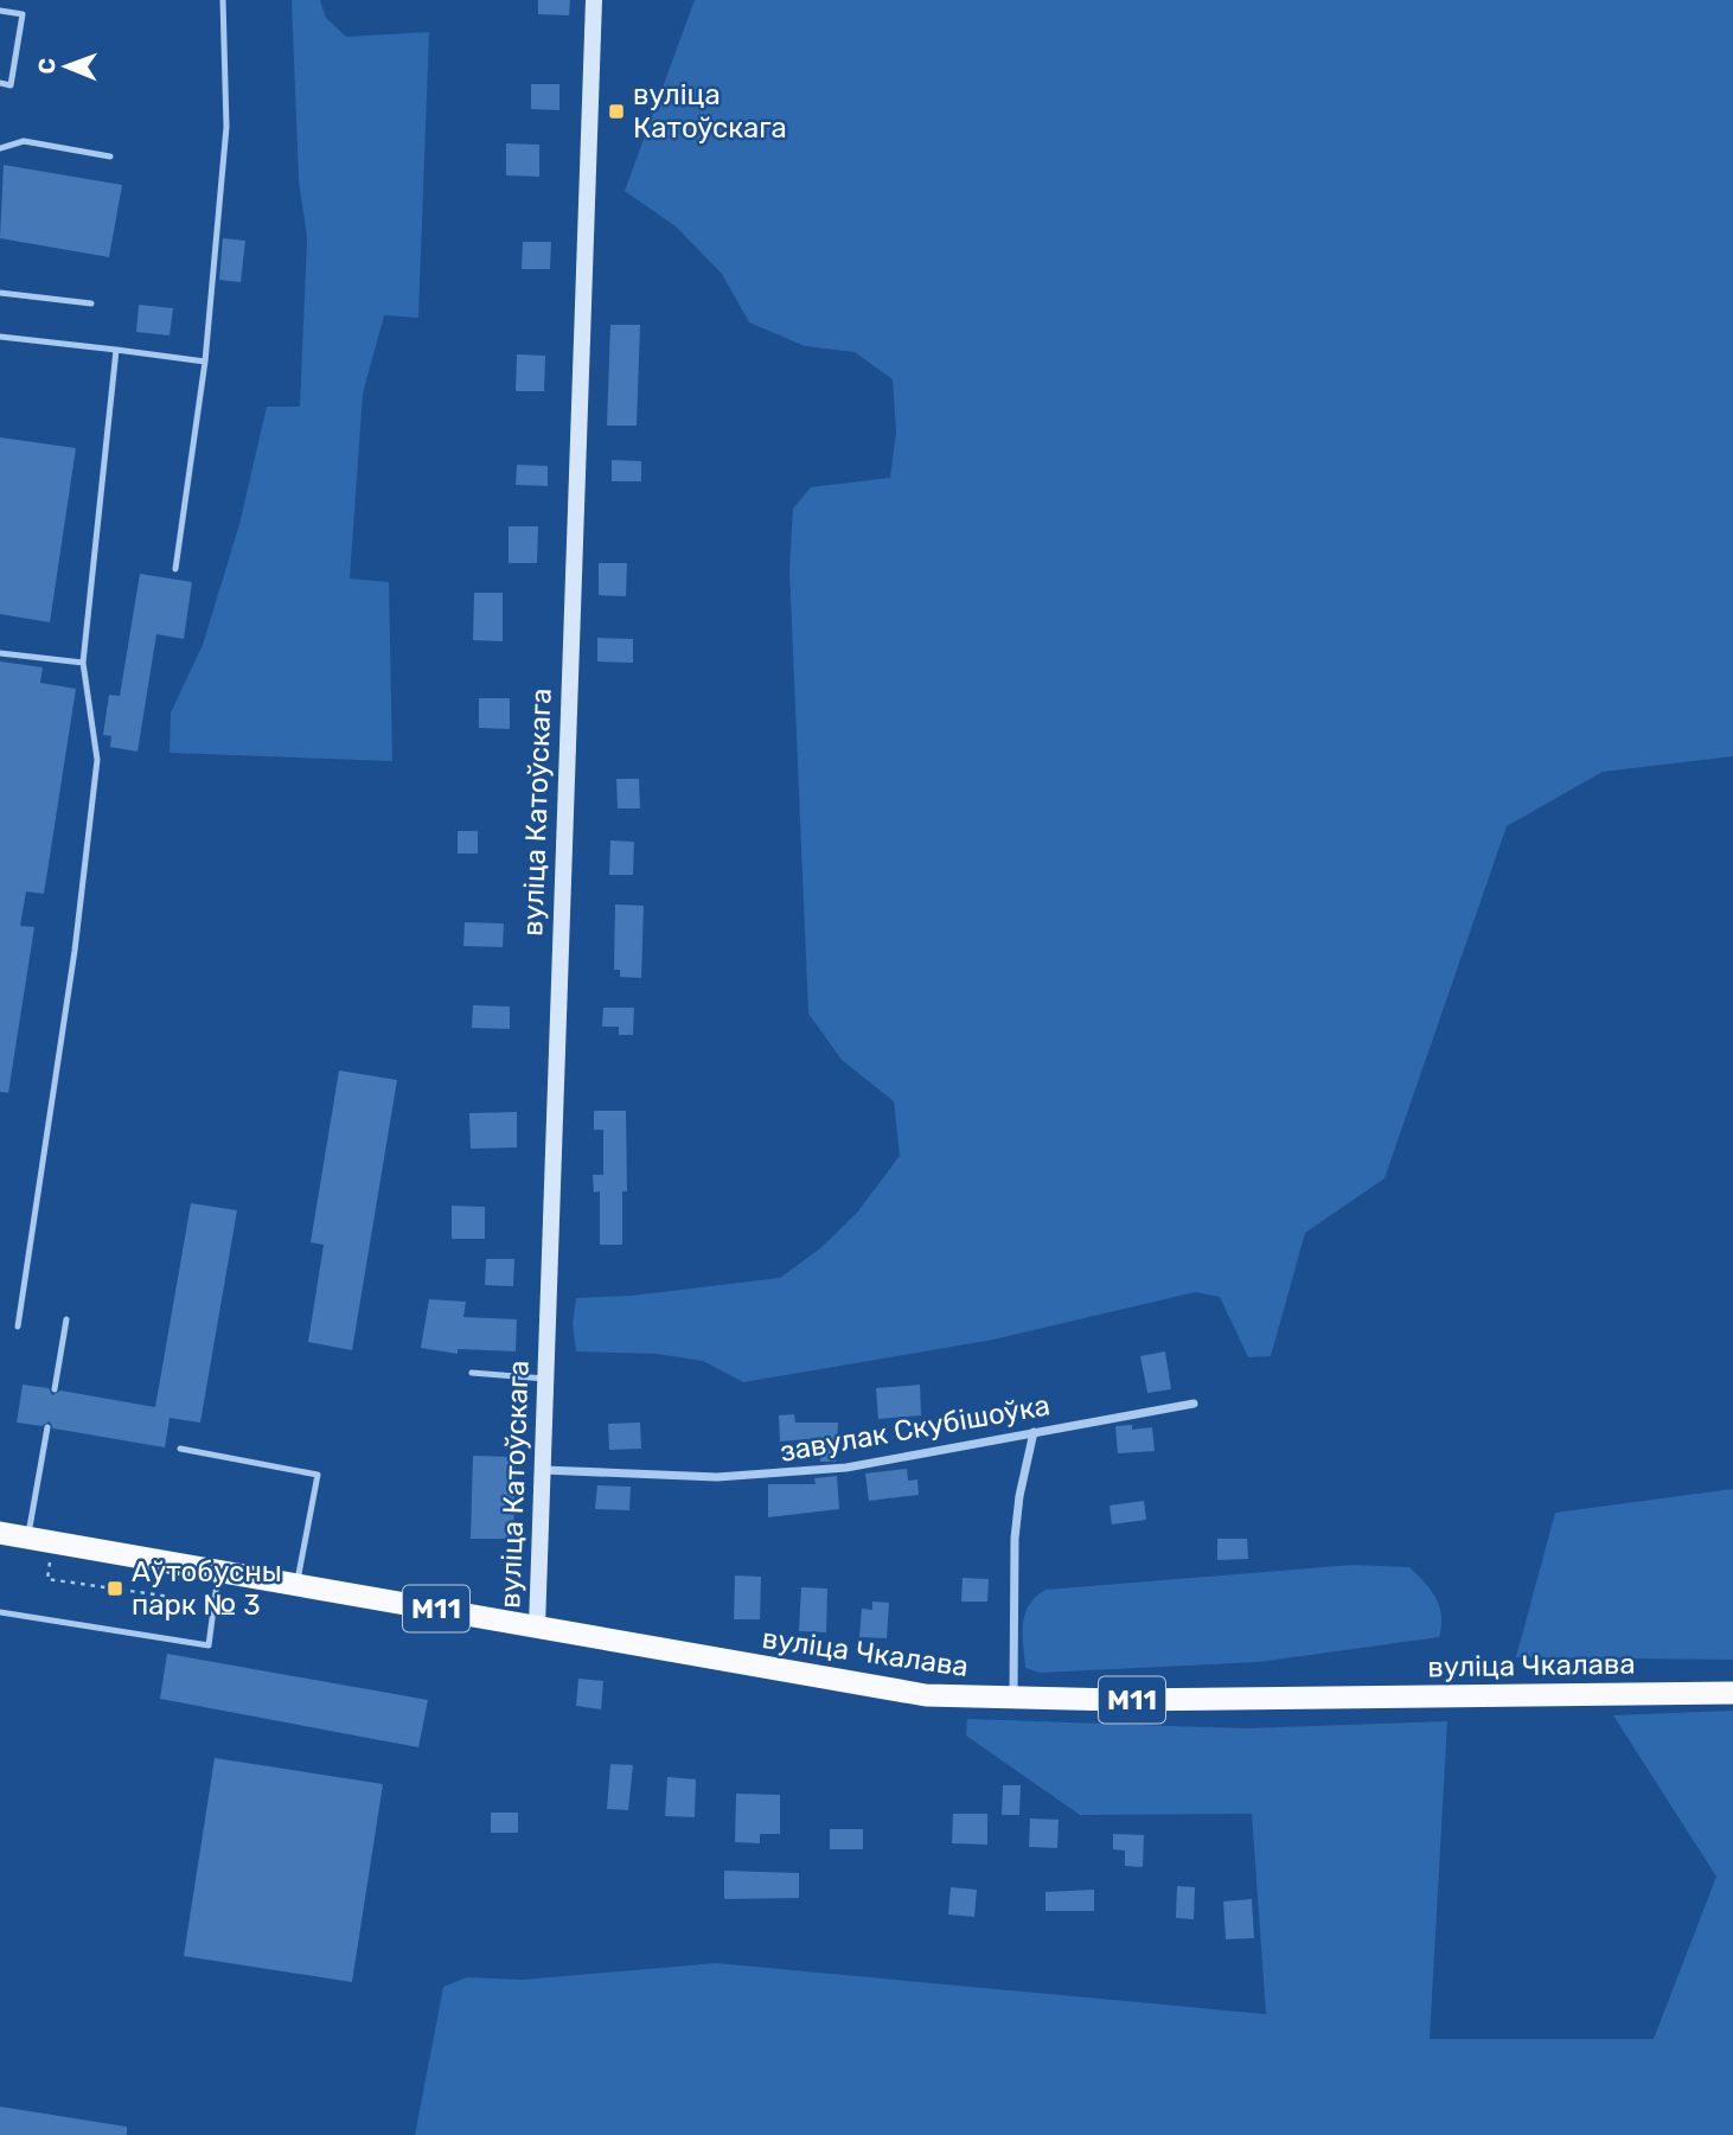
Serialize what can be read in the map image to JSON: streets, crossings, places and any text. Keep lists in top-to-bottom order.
{
  "streets": {
    "highway": ["М11", "вуліца Чкалава"],
    "main road": ["вуліца Катоўскага"],
    "street": ["завулак Скубішоўка"]
  },
  "crossings": [
    ["вуліца Катоўскага", "завулак Скубішоўка"],
    ["вуліца Катоўскага", "вуліца Чкалава"]
  ],
  "places": {
    "transit": ["вуліца Катоўскага", "Аўтобусны парк № 3"]
  },
  "north": "left"
}
